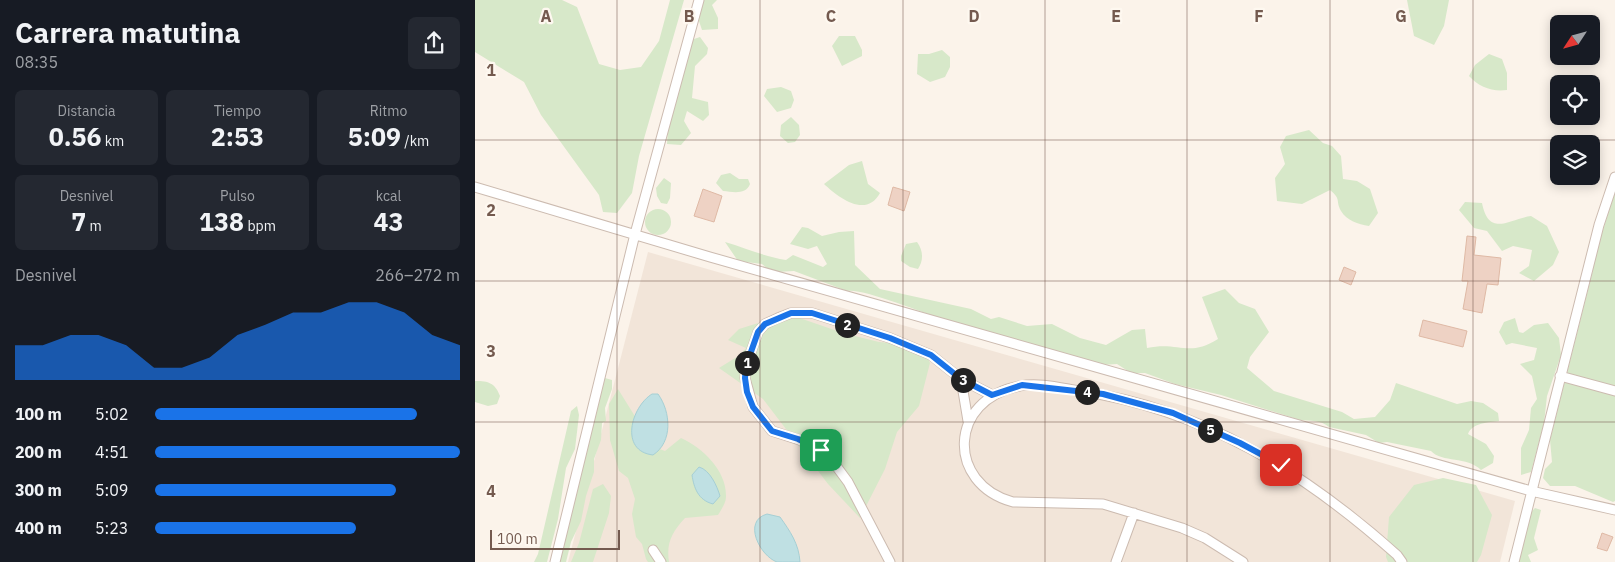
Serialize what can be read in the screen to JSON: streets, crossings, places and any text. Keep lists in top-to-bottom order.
{
  "scale_bar": "100 m",
  "north": "bottom left",
  "page": {
    "heading": ["Carrera matutina", "08:35"],
    "stats": [
      ["Distancia", "0.56 km"],
      ["Tiempo", "2:53"],
      ["Ritmo", "5:09 /km"],
      ["Desnivel", "7 m"],
      ["Pulso", "138 bpm"],
      ["kcal", "43"]
    ],
    "chart": ["Desnivel", "266–272 m"],
    "pins": [
      "2",
      "1",
      "3",
      "4",
      "5"
    ],
    "list": [
      {
        "name": "100 m",
        "note": "5:02"
      },
      {
        "name": "200 m",
        "note": "4:51"
      },
      {
        "name": "300 m",
        "note": "5:09"
      },
      {
        "name": "400 m",
        "note": "5:23"
      }
    ],
    "scale": "100 m"
  },
  "grid": {
    "columns": [
      "A",
      "B",
      "C",
      "D",
      "E",
      "F",
      "G"
    ],
    "rows": [
      "1",
      "2",
      "3",
      "4"
    ]
  }
}
